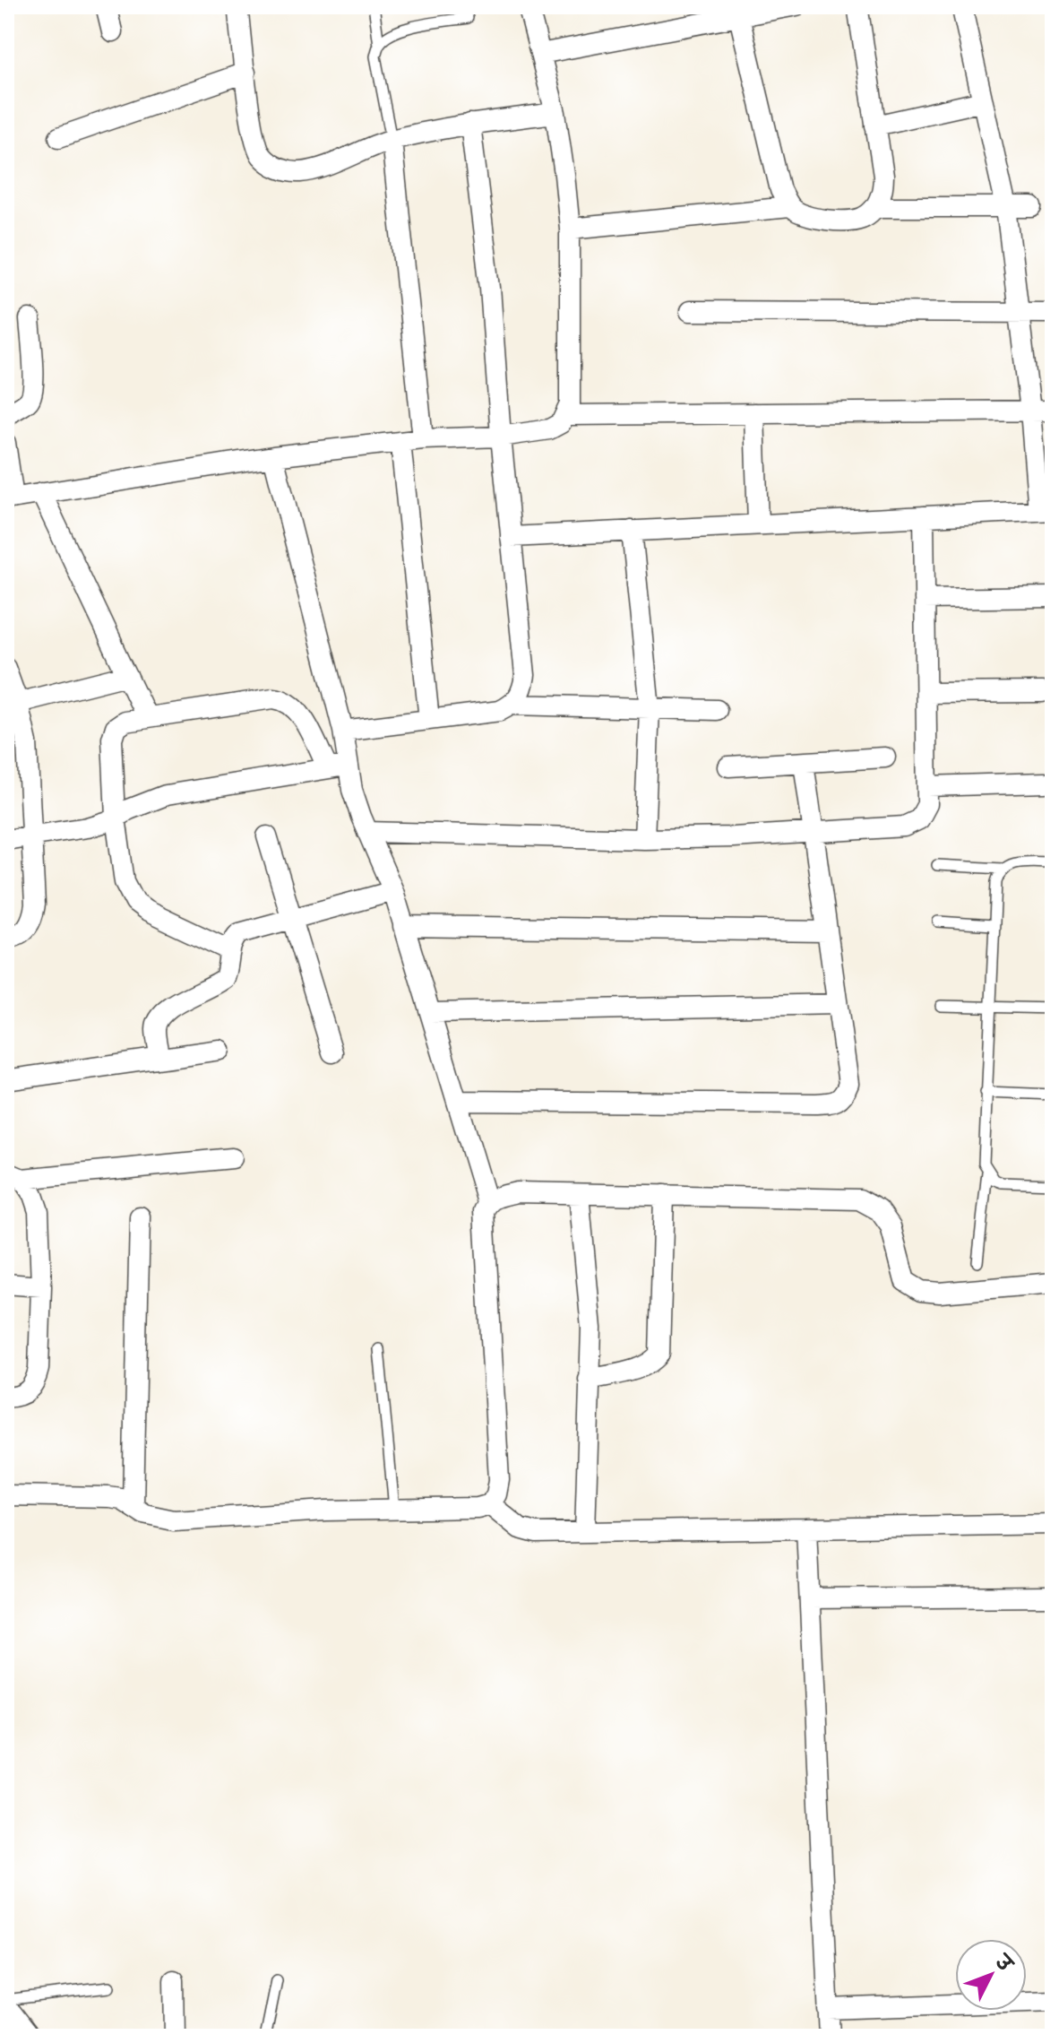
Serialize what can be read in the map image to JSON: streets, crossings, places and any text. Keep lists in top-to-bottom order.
{
  "north": "top right"
}
